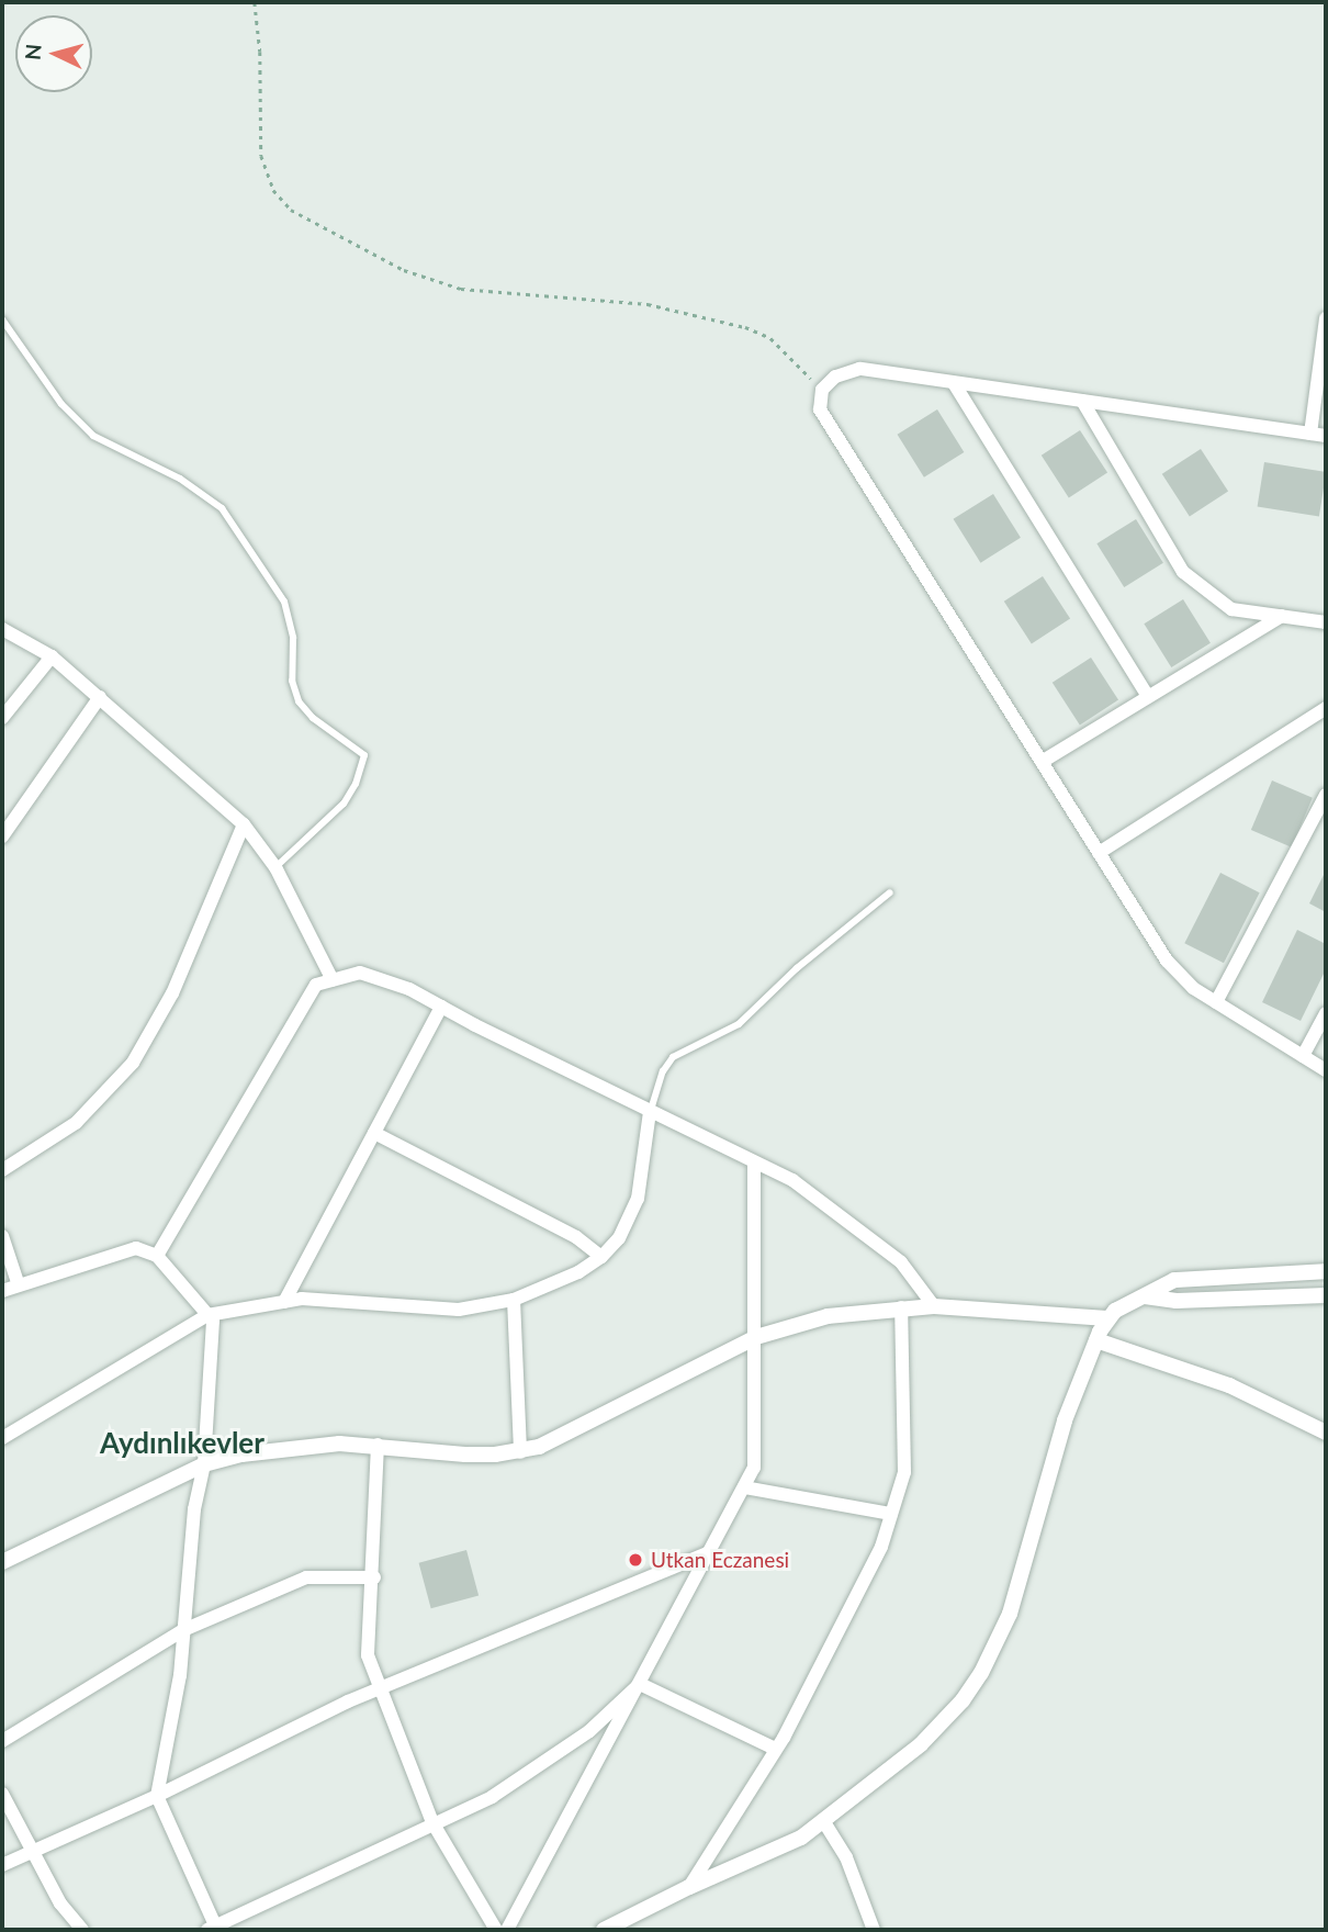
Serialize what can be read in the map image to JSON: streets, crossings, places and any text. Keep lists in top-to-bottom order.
{
  "districts": ["Aydınlıkevler"],
  "places": ["Utkan Eczanesi"],
  "north": "left"
}
